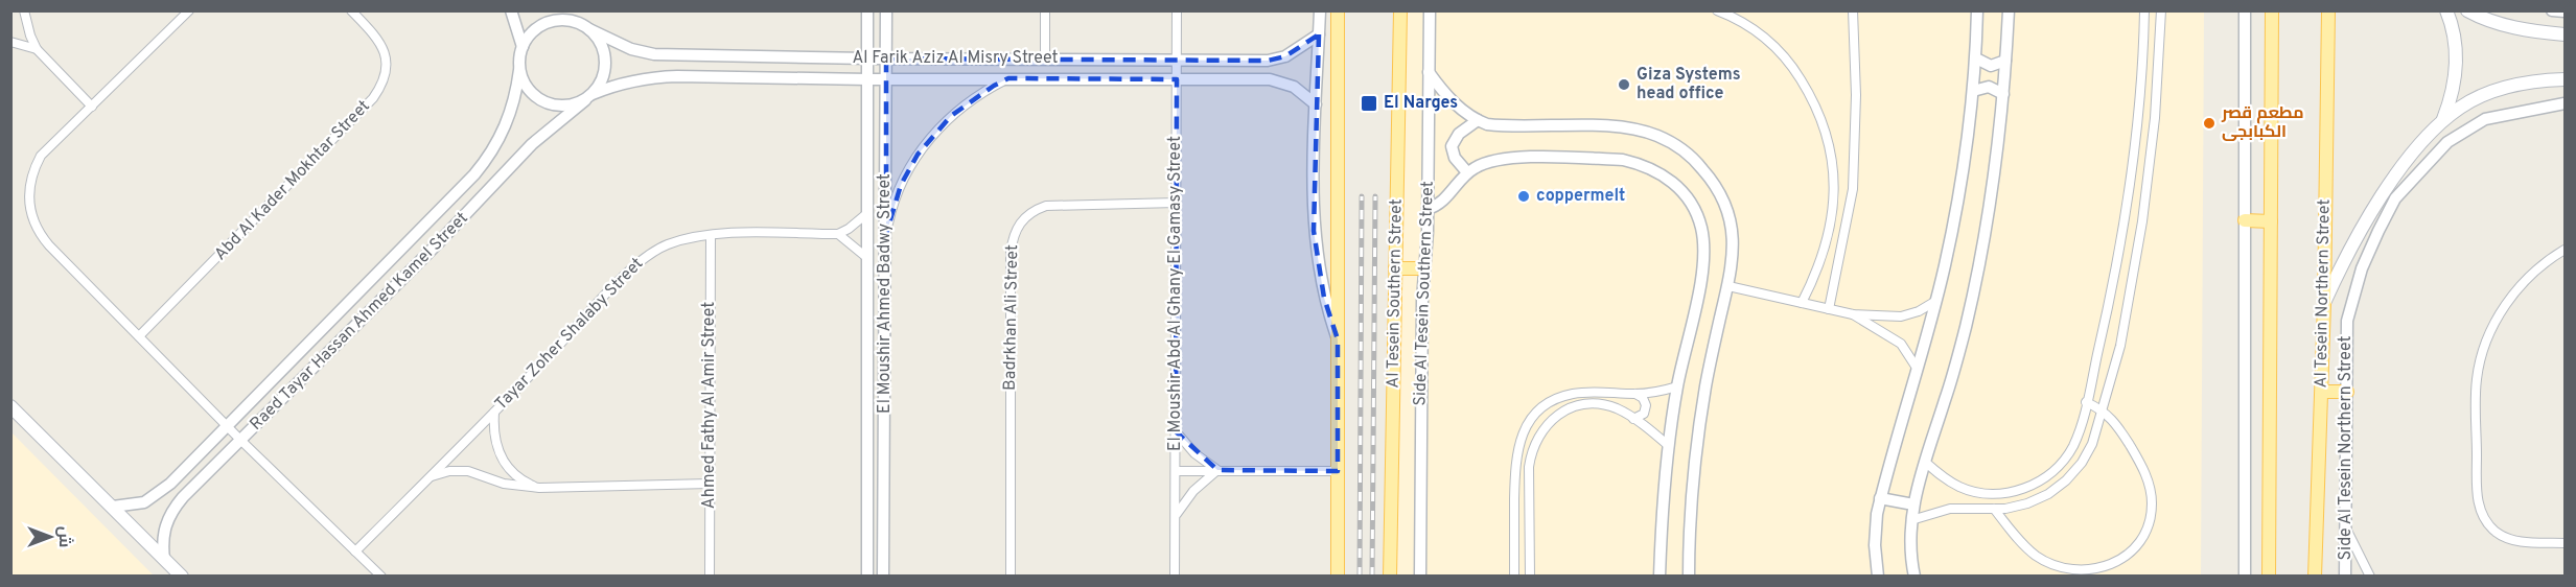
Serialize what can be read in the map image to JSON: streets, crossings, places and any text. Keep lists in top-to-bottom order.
{
  "streets": {
    "main road": ["Al Tesein Southern Street", "Al Tesein Northern Street"],
    "street": [
      "Al Farik Aziz Al Misry Street",
      "Abd Al Kader Mokhtar Street",
      "El Moushir Ahmed Badwy Street",
      "El Moushir Abd Al Ghany El Gamasy Street",
      "Side Al Tesein Southern Street",
      "Badrkhan Ali Street",
      "Raed Tayar Hassan Ahmed Kamel Street",
      "Tayar Zoher Shalaby Street",
      "Ahmed Fathy Al Amir Street",
      "Side Al Tesein Northern Street"
    ]
  },
  "crossings": [
    ["Al Farik Aziz Al Misry Street", "El Moushir Ahmed Badwy Street"],
    ["Al Farik Aziz Al Misry Street", "El Moushir Abd Al Ghany El Gamasy Street"],
    ["Al Farik Aziz Al Misry Street", "Raed Tayar Hassan Ahmed Kamel Street"],
    ["El Moushir Abd Al Ghany El Gamasy Street", "Badrkhan Ali Street"],
    ["Tayar Zoher Shalaby Street", "Ahmed Fathy Al Amir Street"]
  ],
  "places": {
    "other": ["Giza Systems head office", "مطعم قصر الكبابجى", "coppermelt"],
    "transit": ["El Narges"]
  },
  "north": "right"
}
